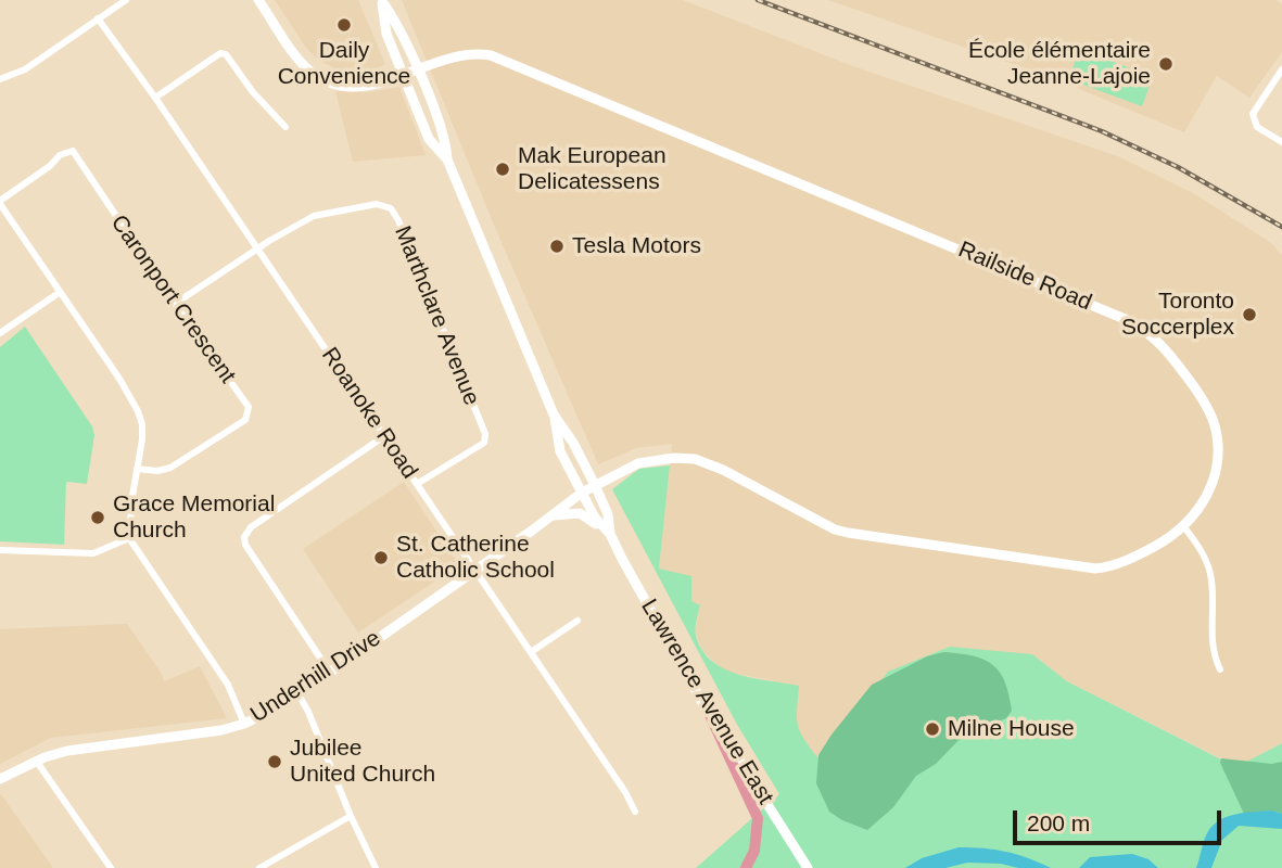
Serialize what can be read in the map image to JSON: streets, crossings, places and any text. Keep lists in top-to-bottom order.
{
  "streets": {
    "street": [
      "Railside Road",
      "Caronport Crescent",
      "Marthclare Avenue",
      "Roanoke Road",
      "Underhill Drive",
      "Lawrence Avenue East"
    ]
  },
  "crossings": [
    ["Railside Road", "Underhill Drive"],
    ["Railside Road", "Lawrence Avenue East"],
    ["Marthclare Avenue", "Roanoke Road"],
    ["Roanoke Road", "Underhill Drive"],
    ["Underhill Drive", "Lawrence Avenue East"]
  ],
  "places": [
    "Daily Convenience",
    "École élémentaire Jeanne-Lajoie",
    "Mak European Delicatessens",
    "Tesla Motors",
    "Toronto Soccerplex",
    "Grace Memorial Church",
    "St. Catherine Catholic School",
    "Milne House",
    "Jubilee United Church"
  ],
  "scale_bar": "200 m"
}
